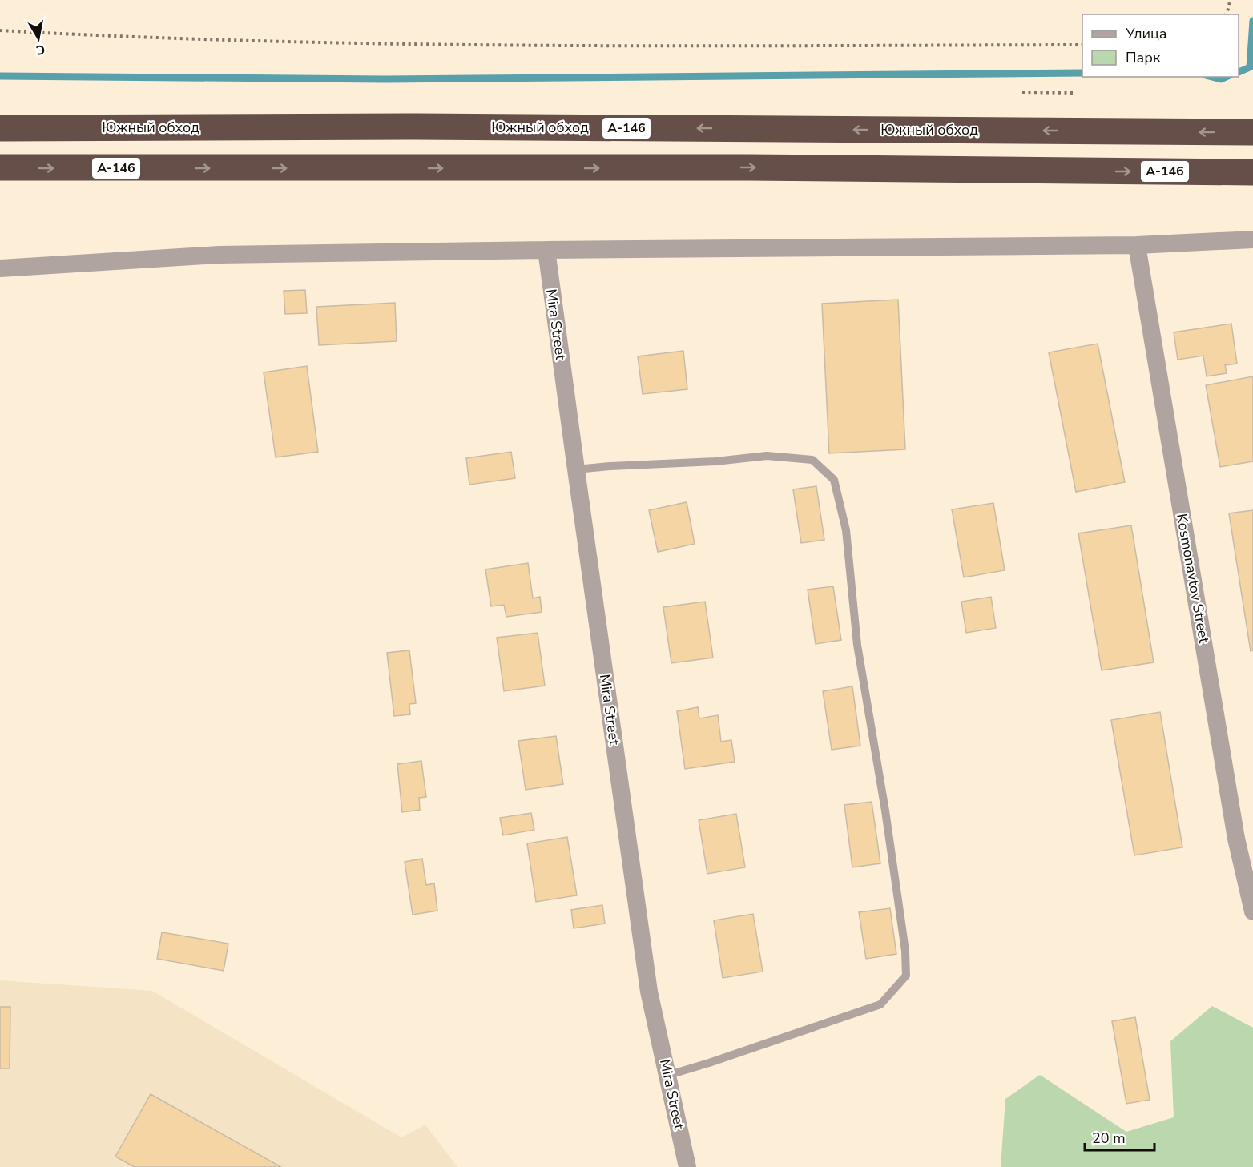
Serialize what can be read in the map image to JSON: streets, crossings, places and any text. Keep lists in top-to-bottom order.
{
  "streets": {
    "highway": ["Южный обход", "А-146"],
    "street": ["Mira Street", "Kosmonavtov Street"]
  },
  "legend": ["Улица", "Парк"],
  "scale_bar": "20 m",
  "north": "bottom"
}
